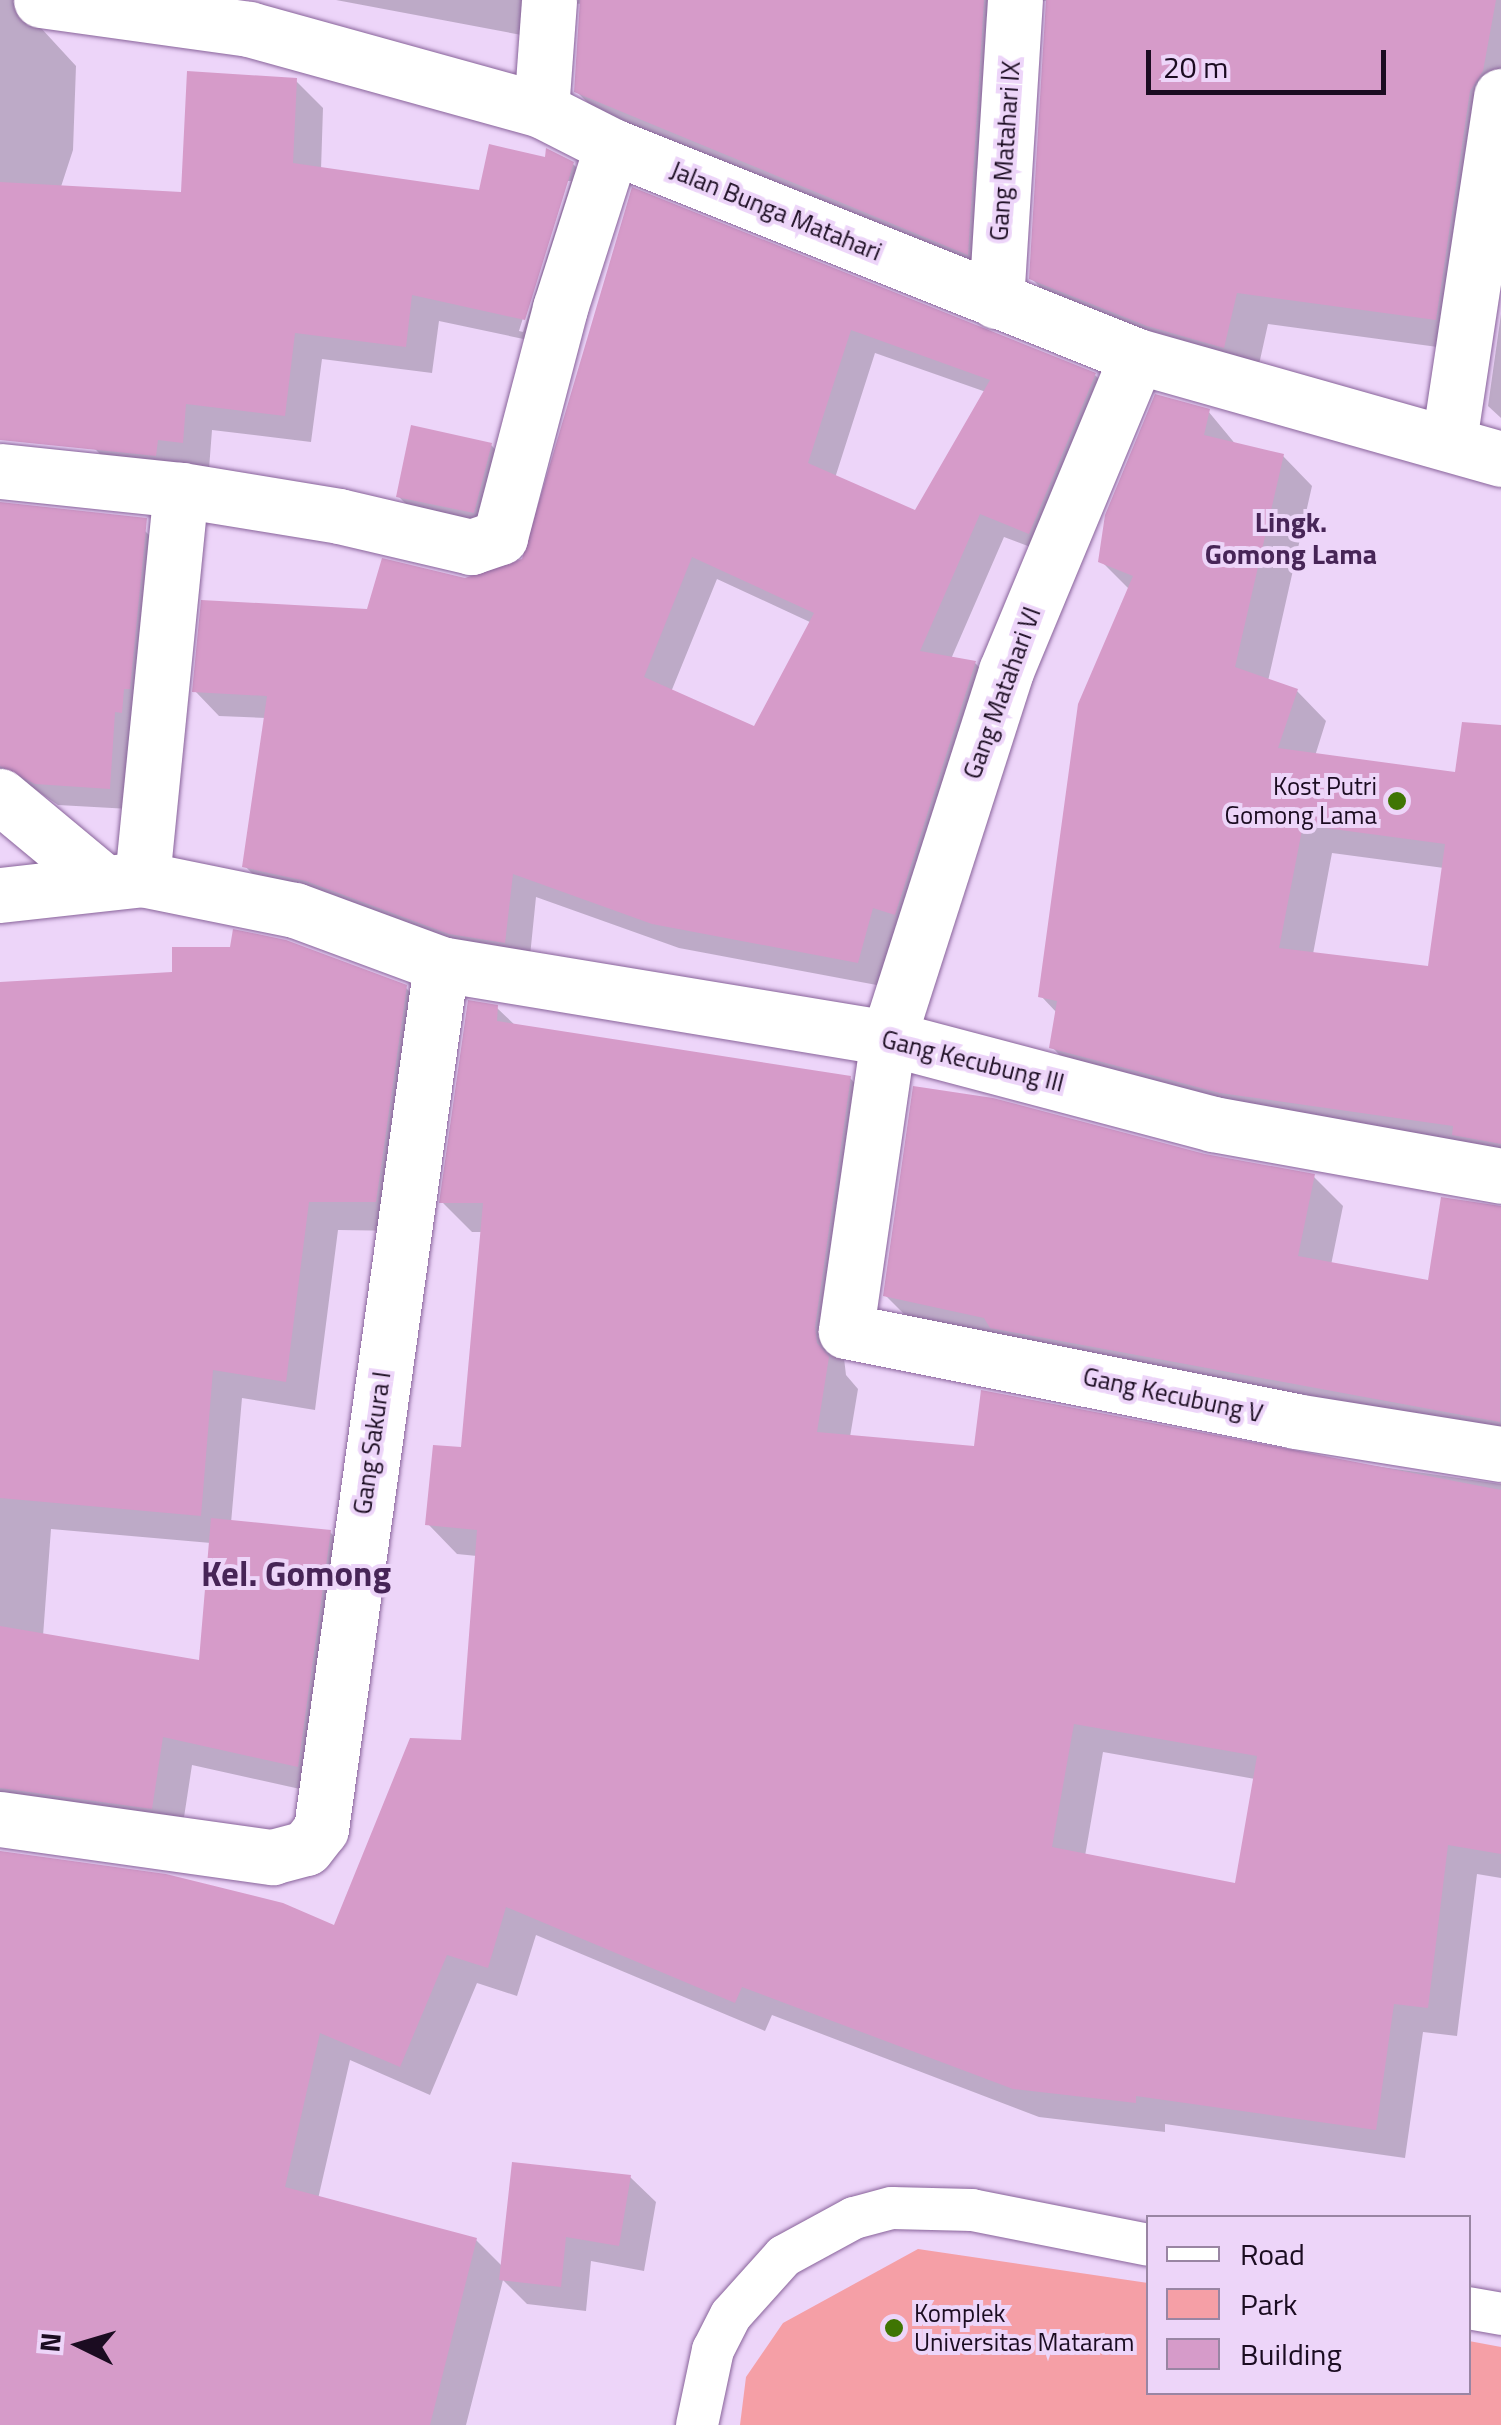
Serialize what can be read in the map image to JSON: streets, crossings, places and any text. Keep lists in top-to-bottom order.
{
  "streets": {
    "street": [
      "Gang Matahari IX",
      "Jalan Bunga Matahari",
      "Gang Matahari VI",
      "Gang Kecubung III",
      "Gang Kecubung V",
      "Gang Sakura I"
    ]
  },
  "crossings": [
    ["Gang Matahari IX", "Jalan Bunga Matahari"],
    ["Jalan Bunga Matahari", "Gang Matahari VI"],
    ["Gang Matahari VI", "Gang Kecubung III"],
    ["Gang Matahari VI", "Gang Kecubung V"],
    ["Gang Kecubung III", "Gang Sakura I"]
  ],
  "districts": ["Lingk. Gomong Lama", "Kel. Gomong"],
  "places": ["Kost Putri Gomong Lama", "Komplek Universitas Mataram"],
  "legend": ["Road", "Park", "Building"],
  "scale_bar": "20 m",
  "north": "left"
}
